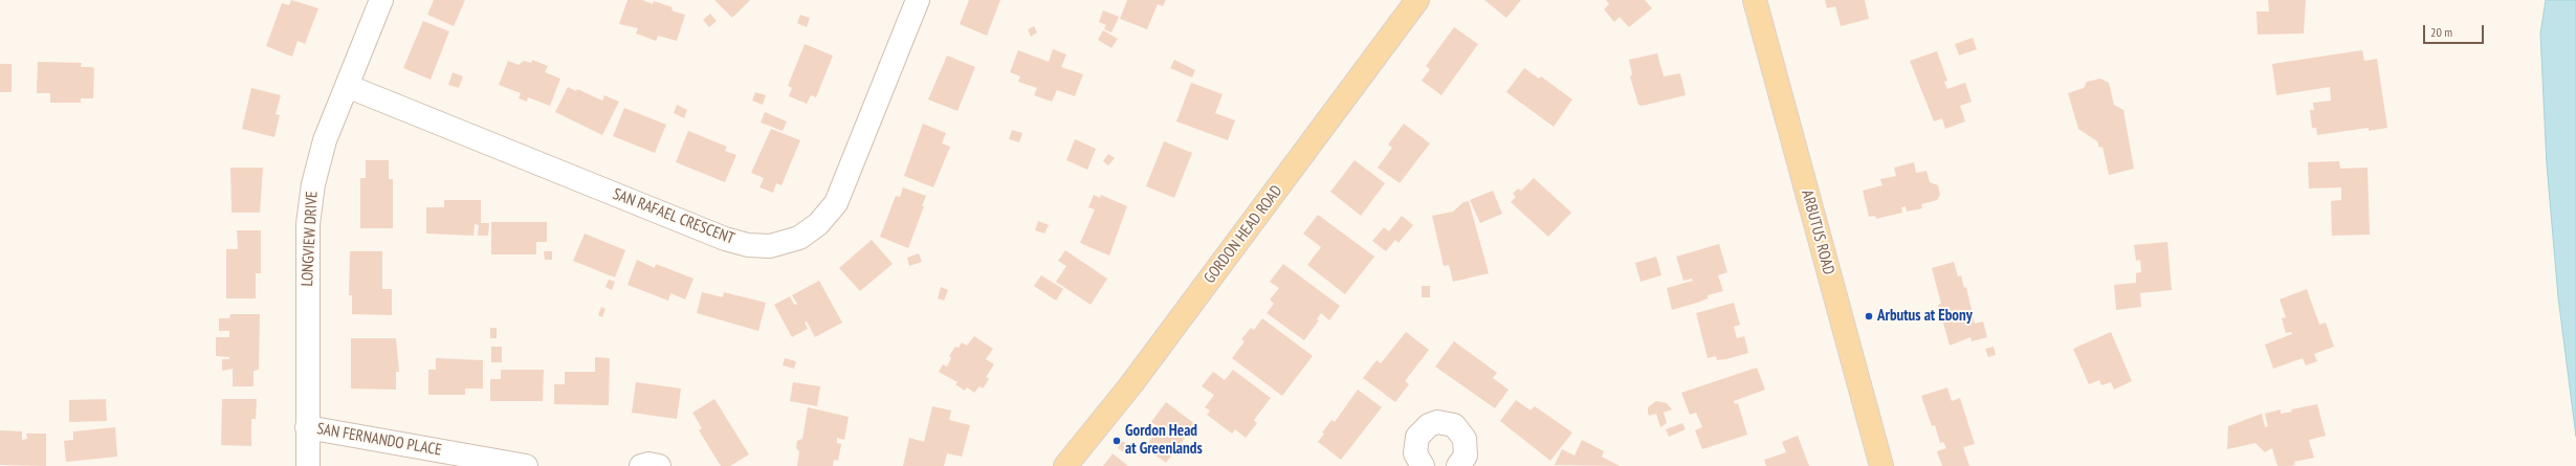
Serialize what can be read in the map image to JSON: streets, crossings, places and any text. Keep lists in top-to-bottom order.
{
  "streets": {
    "main road": ["ARBUTUS ROAD", "GORDON HEAD ROAD"],
    "street": ["SAN RAFAEL CRESCENT", "LONGVIEW DRIVE", "SAN FERNANDO PLACE"]
  },
  "crossings": [
    ["SAN RAFAEL CRESCENT", "LONGVIEW DRIVE"],
    ["LONGVIEW DRIVE", "SAN FERNANDO PLACE"]
  ],
  "places": ["Arbutus at Ebony", "Gordon Head at Greenlands"],
  "scale_bar": "20 m"
}
